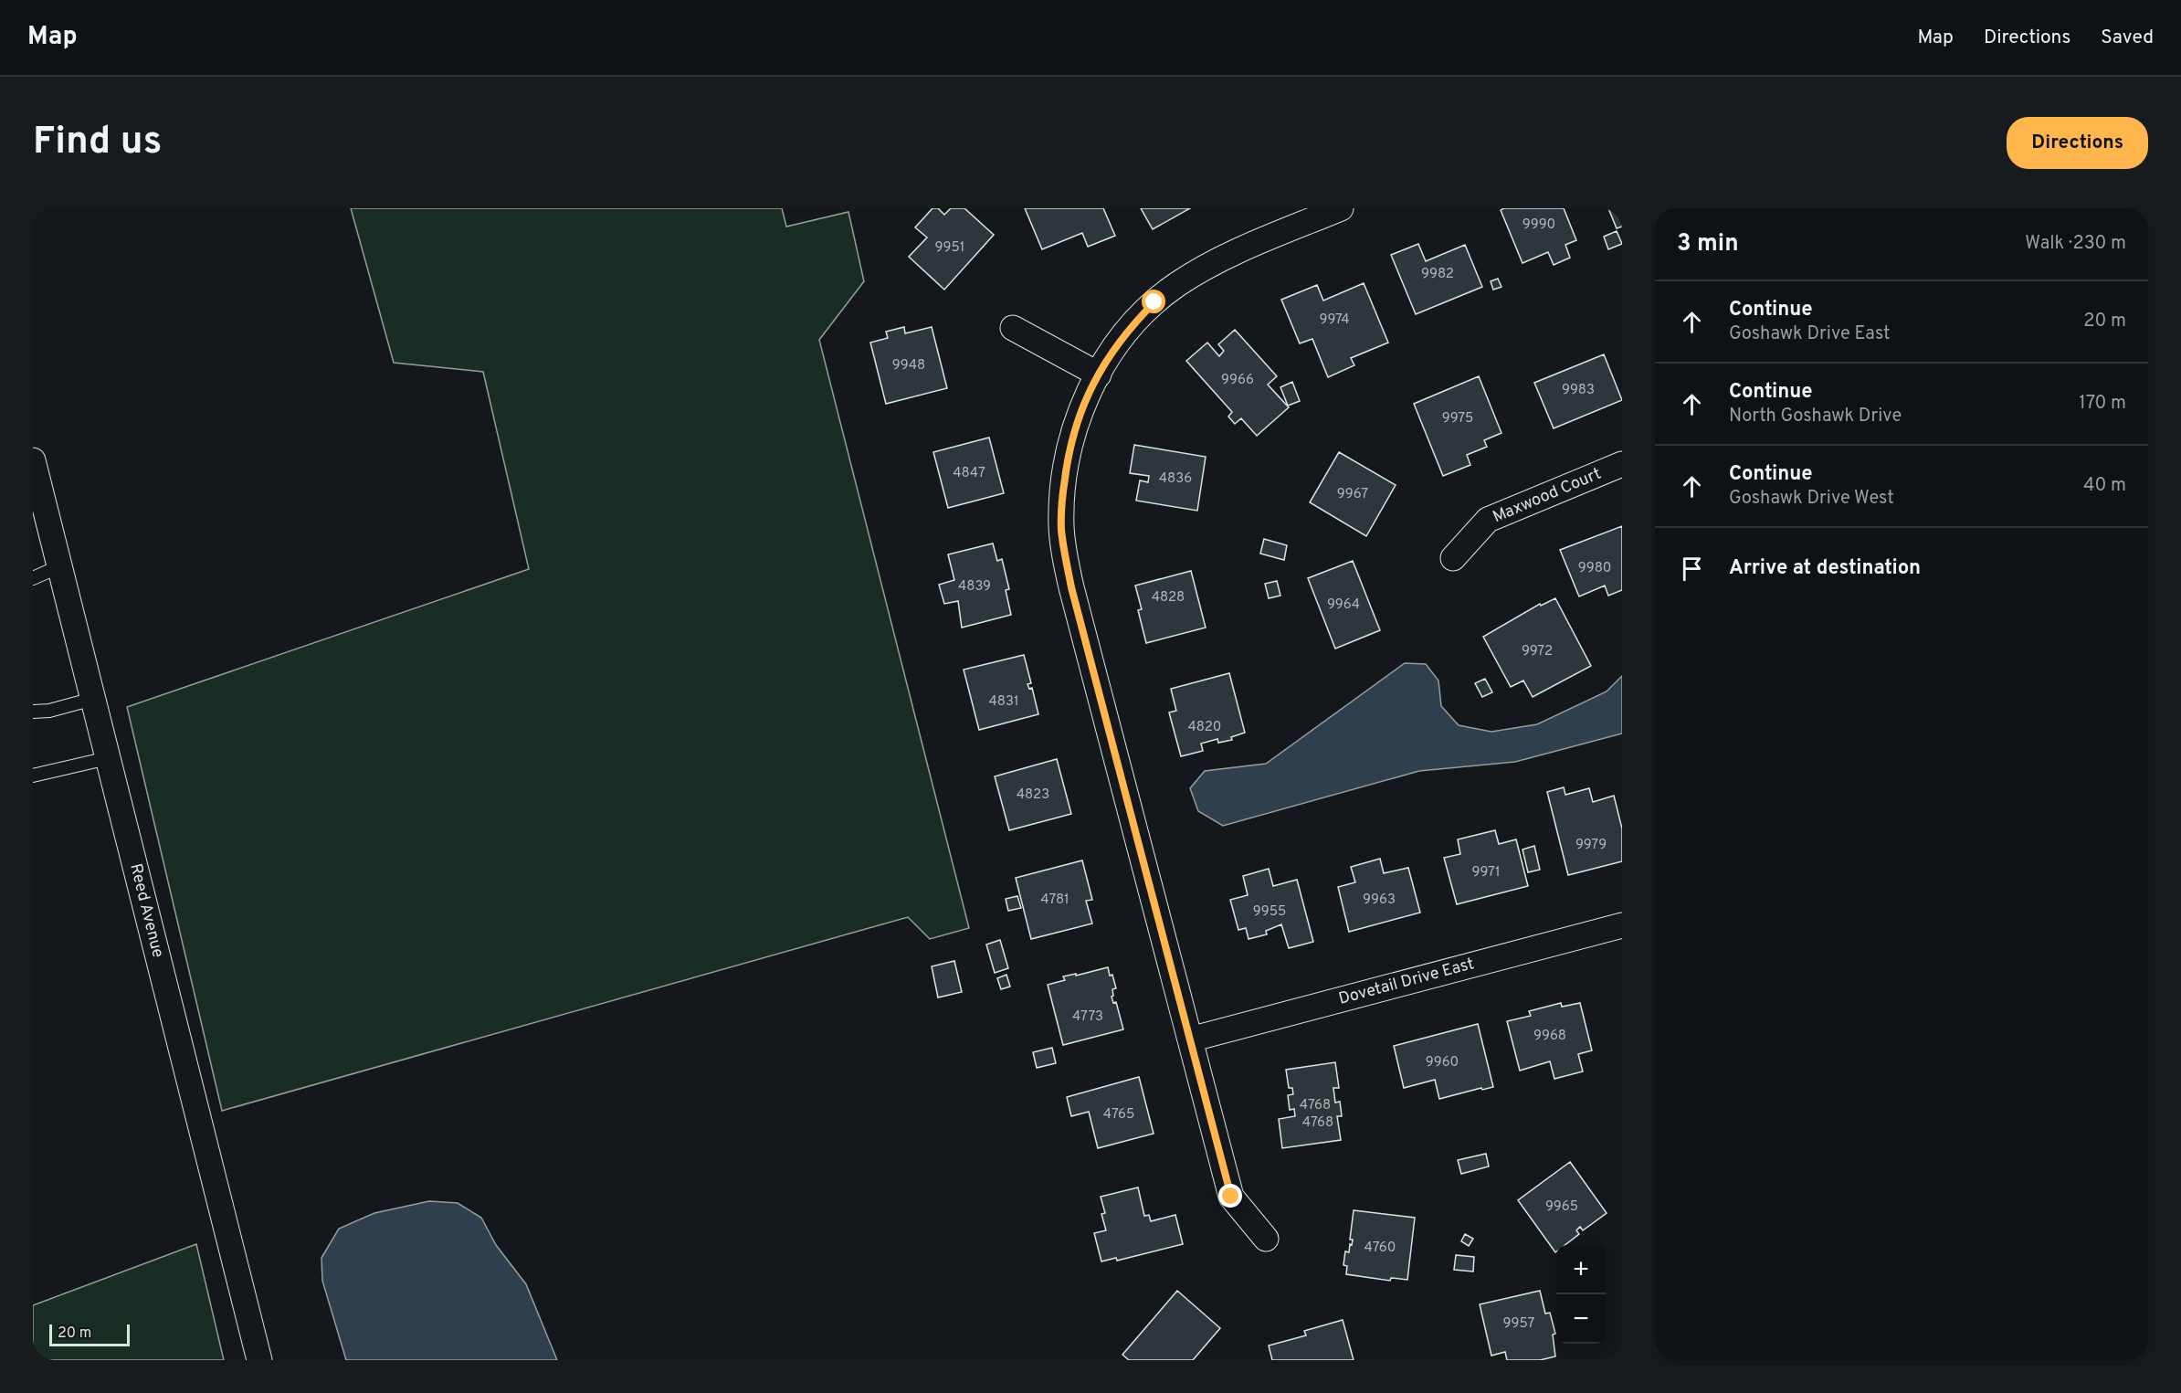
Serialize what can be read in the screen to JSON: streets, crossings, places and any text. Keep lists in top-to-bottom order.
{
  "streets": {
    "street": ["Maxwood Court", "Reed Avenue", "Dovetail Drive East"]
  },
  "house_numbers": [
    "9990",
    "9951",
    "9982",
    "9974",
    "9948",
    "9966",
    "9983",
    "9975",
    "4847",
    "4836",
    "9967",
    "9980",
    "4839",
    "4828",
    "9964",
    "9972",
    "4831",
    "4820",
    "4823",
    "9979",
    "9971",
    "4781",
    "9963",
    "9955",
    "4773",
    "9968",
    "9960",
    "4768",
    "4765",
    "4768",
    "9965",
    "4760",
    "9957"
  ],
  "scale_bar": "20 m",
  "page": {
    "header": "Map",
    "nav": ["Map", "Directions", "Saved"],
    "buttons": "Directions",
    "title": "Find us",
    "heading": ["3 min", "Walk · 230 m"],
    "list": [
      ["Continue", "Goshawk Drive East", "20 m"],
      ["Continue", "North Goshawk Drive", "170 m"],
      ["Continue", "Goshawk Drive West", "40 m"],
      "Arrive at destination"
    ],
    "map_buttons": ["+", "−"],
    "scale": "20 m"
  }
}
